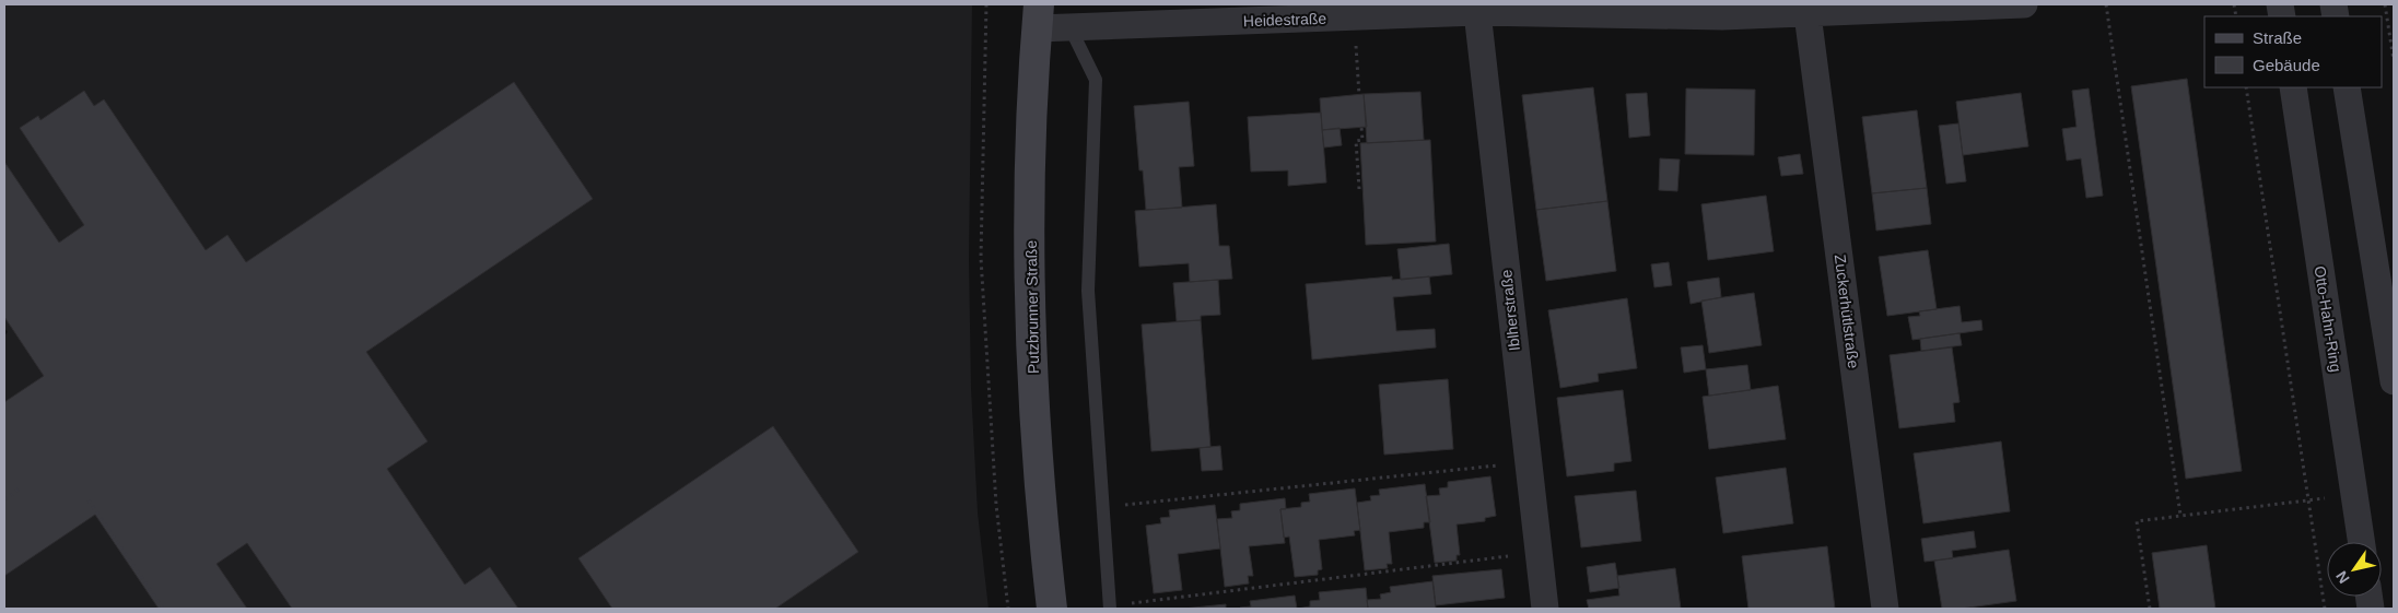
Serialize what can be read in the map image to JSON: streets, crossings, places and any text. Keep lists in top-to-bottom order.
{
  "streets": {
    "main road": ["Putzbrunner Straße"],
    "street": [
      "Heidestraße",
      "Iblherstraße",
      "Zuckerhütlstraße",
      "Otto-Hahn-Ring"
    ]
  },
  "crossings": [
    ["Heidestraße", "Putzbrunner Straße"],
    ["Heidestraße", "Iblherstraße"],
    ["Heidestraße", "Zuckerhütlstraße"]
  ],
  "legend": ["Straße", "Gebäude"],
  "north": "bottom left"
}
